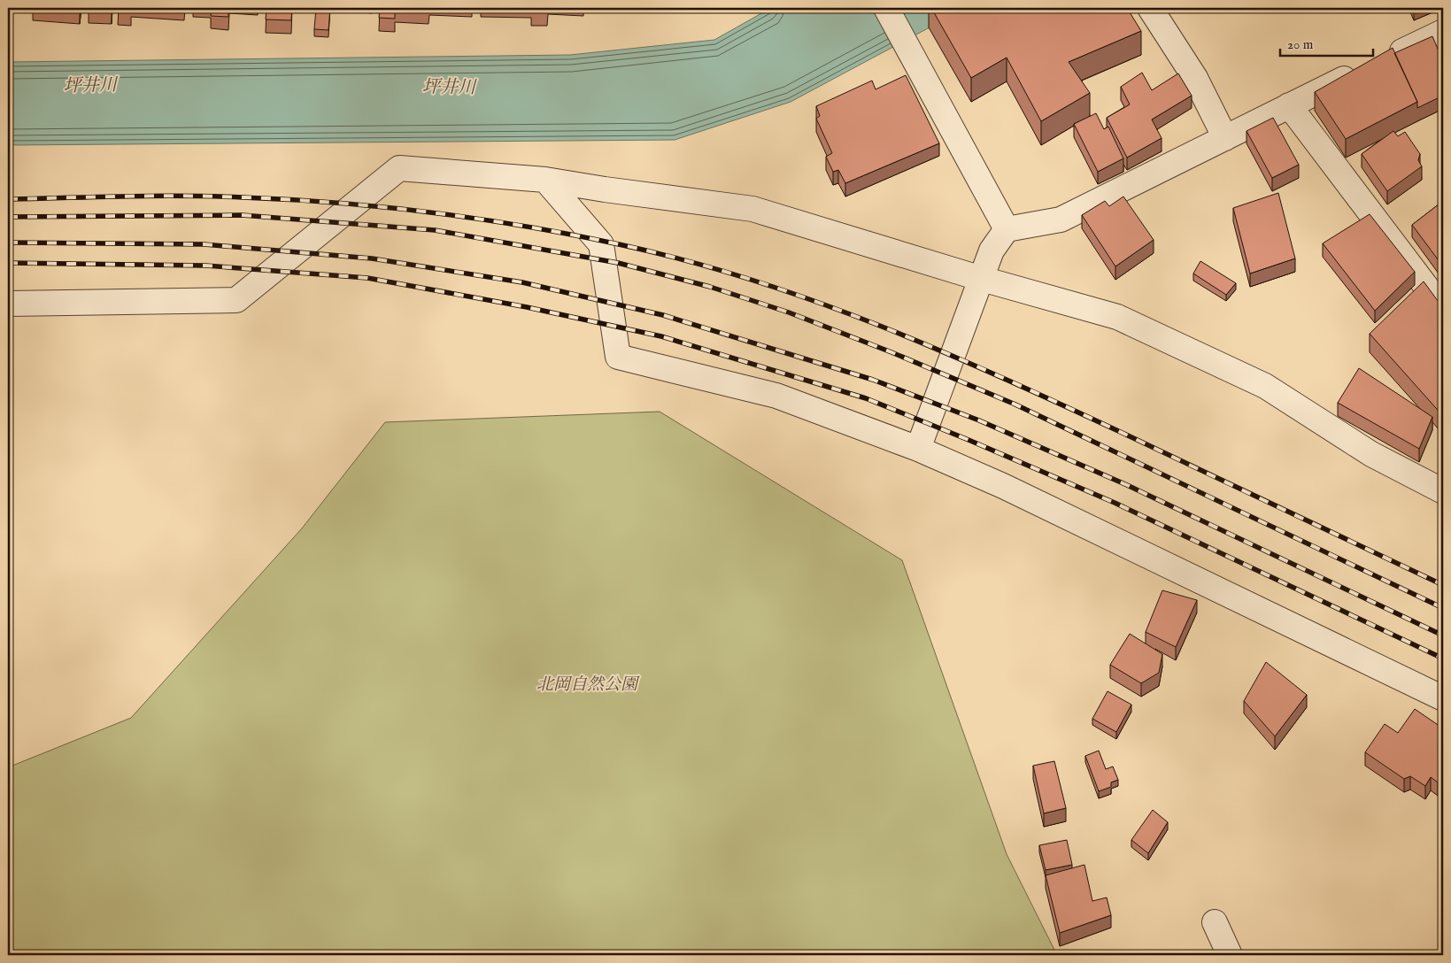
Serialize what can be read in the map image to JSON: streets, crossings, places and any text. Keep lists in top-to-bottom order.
{
  "water": ["坪井川"],
  "parks": ["北岡自然公園"],
  "scale_bar": "20 m"
}
